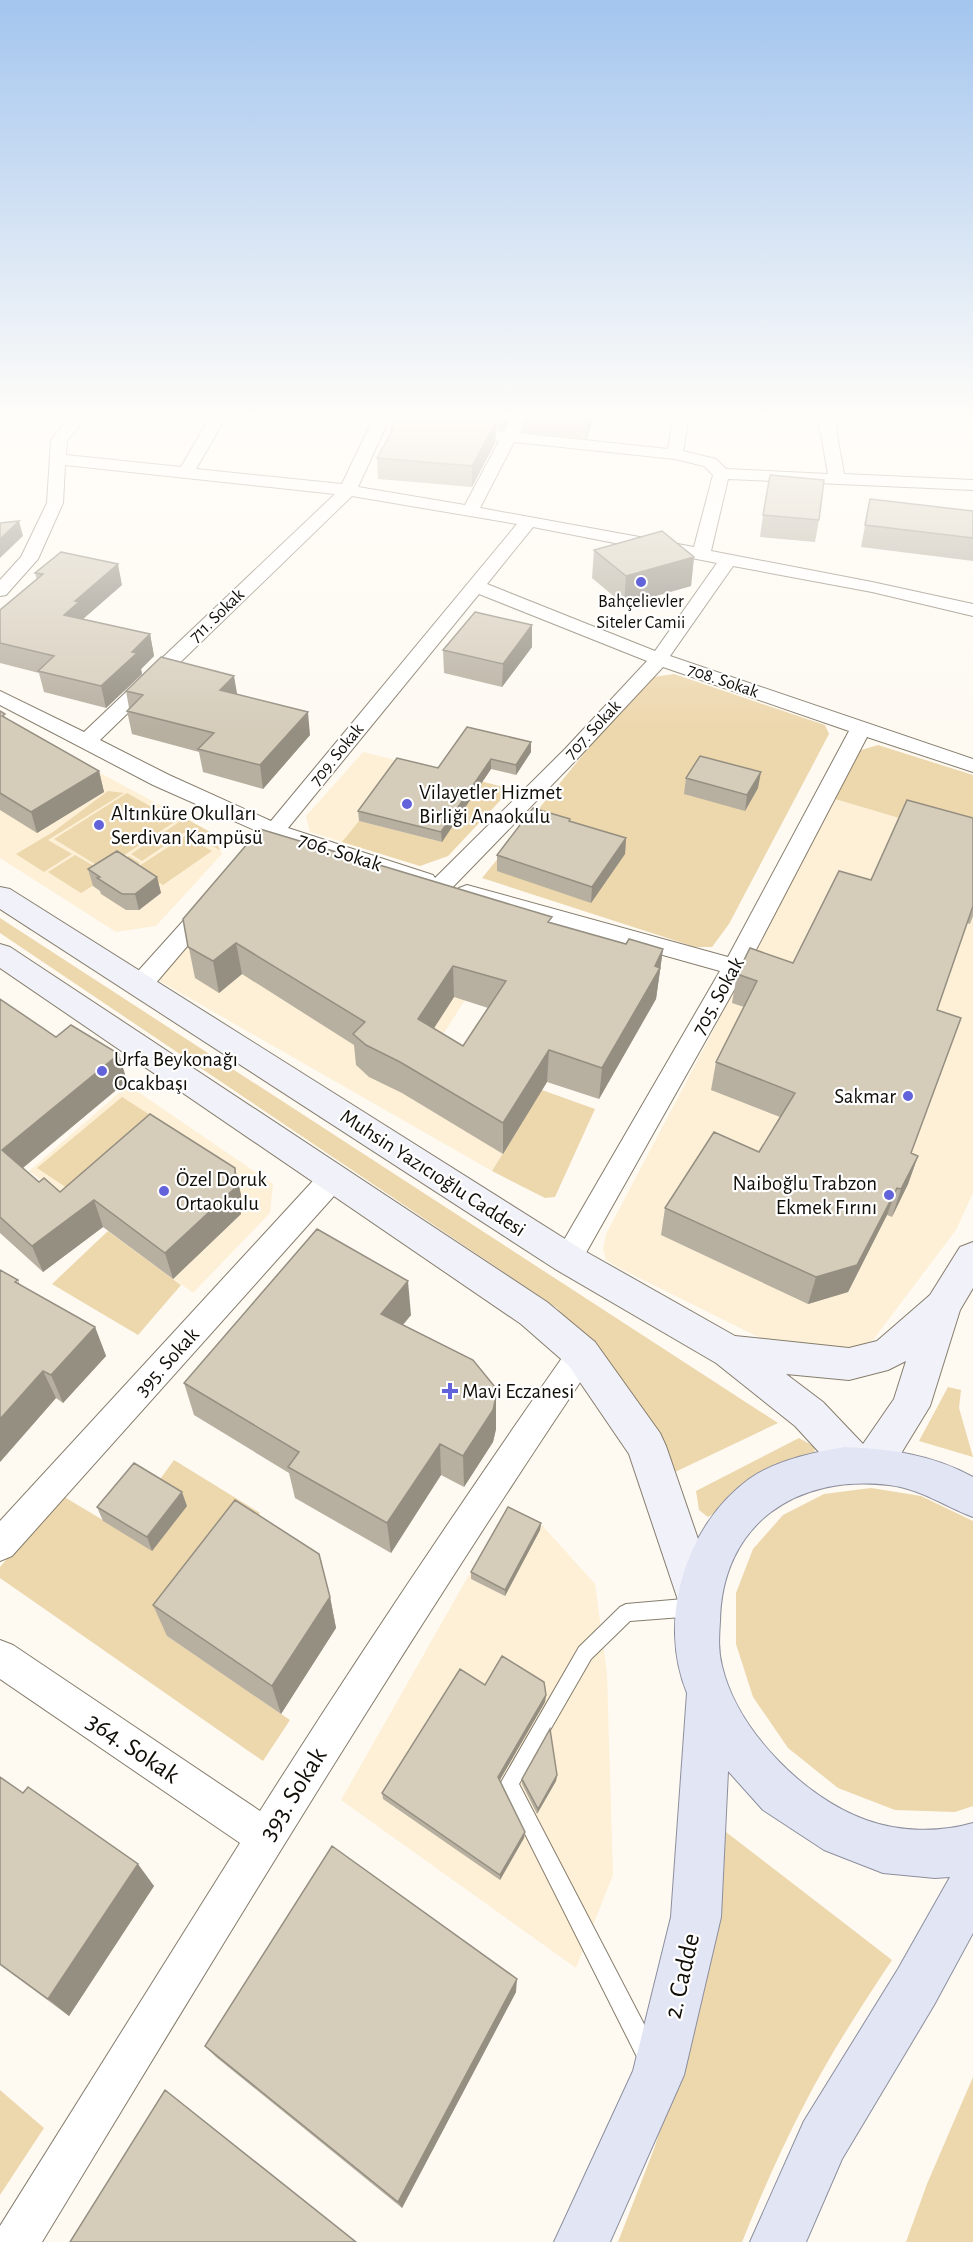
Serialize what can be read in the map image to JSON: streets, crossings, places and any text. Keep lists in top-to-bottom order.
{
  "streets": {
    "main road": ["Muhsin Yazıcıoğlu Caddesi", "2. Cadde"],
    "street": [
      "711. Sokak",
      "708. Sokak",
      "707. Sokak",
      "709. Sokak",
      "706. Sokak",
      "705. Sokak",
      "395. Sokak",
      "364. Sokak",
      "393. Sokak"
    ]
  },
  "crossings": [
    ["711. Sokak", "706. Sokak"],
    ["708. Sokak", "707. Sokak"],
    ["708. Sokak", "709. Sokak"],
    ["708. Sokak", "705. Sokak"],
    ["707. Sokak", "706. Sokak"],
    ["709. Sokak", "706. Sokak"],
    ["706. Sokak", "705. Sokak"],
    ["705. Sokak", "Muhsin Yazıcıoğlu Caddesi"],
    ["364. Sokak", "393. Sokak"]
  ],
  "places": {
    "other": [
      "Bahçelievler Siteler Camii",
      "Vilayetler Hizmet Birliği Anaokulu",
      "Altınküre Okulları Serdivan Kampüsü",
      "Urfa Beykonağı Ocakbaşı",
      "Sakmar",
      "Özel Doruk Ortaokulu",
      "Naiboğlu Trabzon Ekmek Fırını"
    ],
    "health": ["Mavi Eczanesi"]
  }
}
